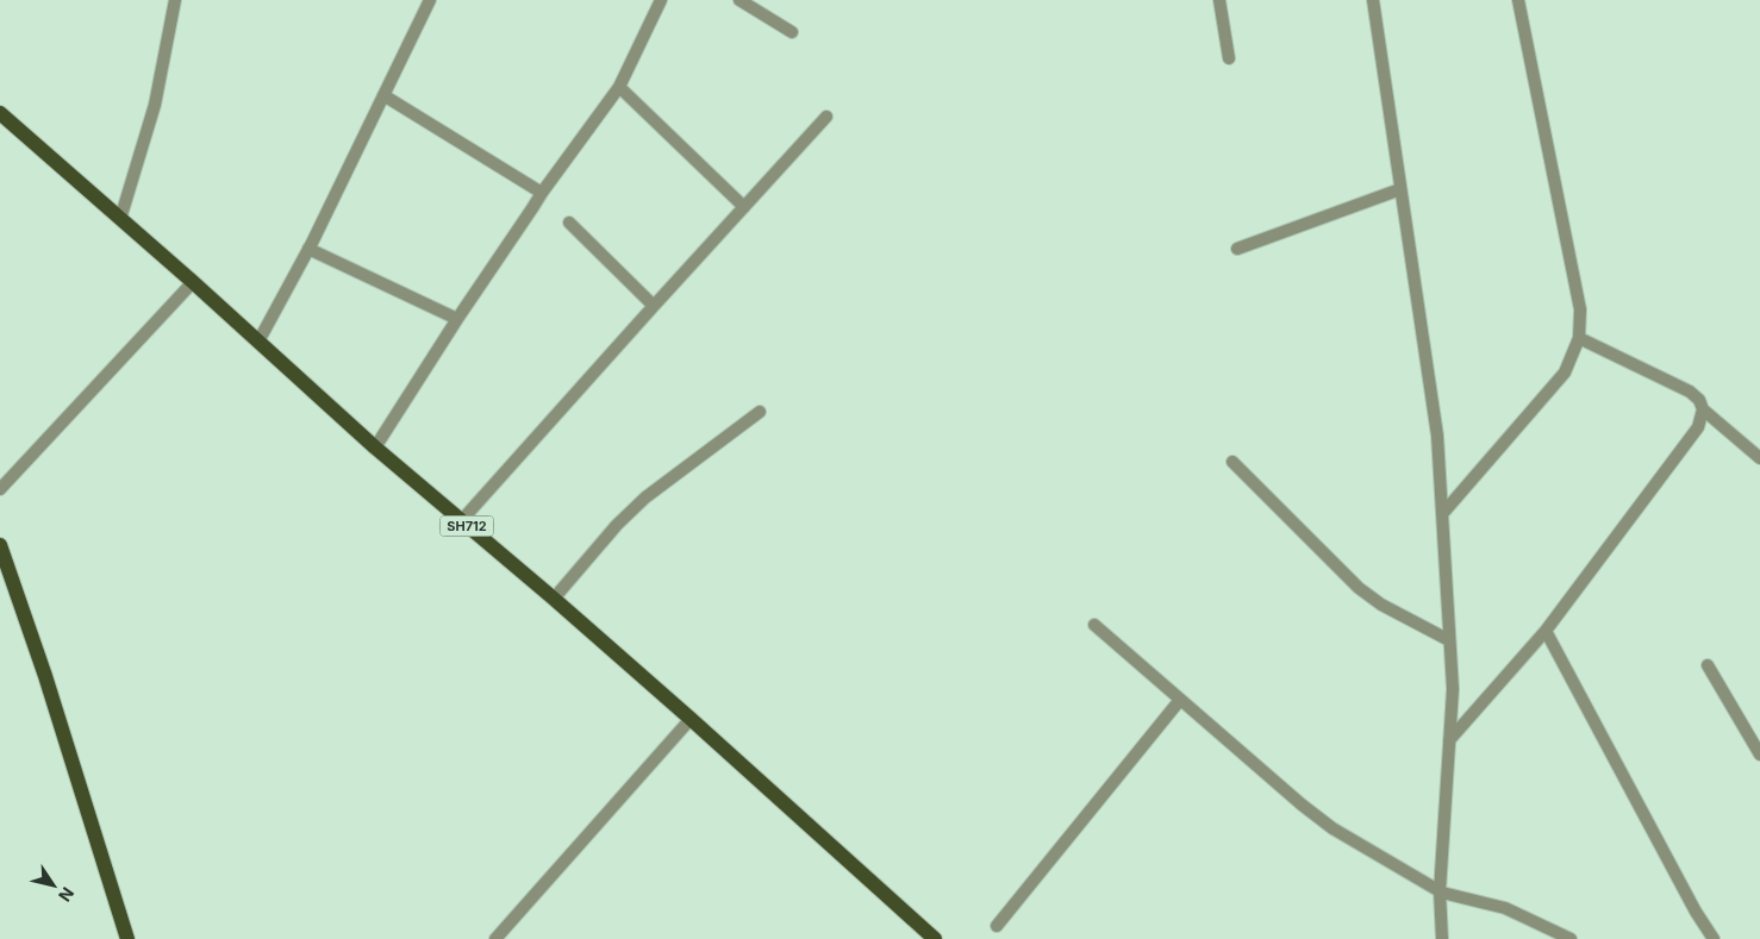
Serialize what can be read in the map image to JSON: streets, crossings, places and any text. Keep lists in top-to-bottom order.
{
  "streets": {
    "main road": ["SH712"]
  },
  "north": "bottom right"
}
